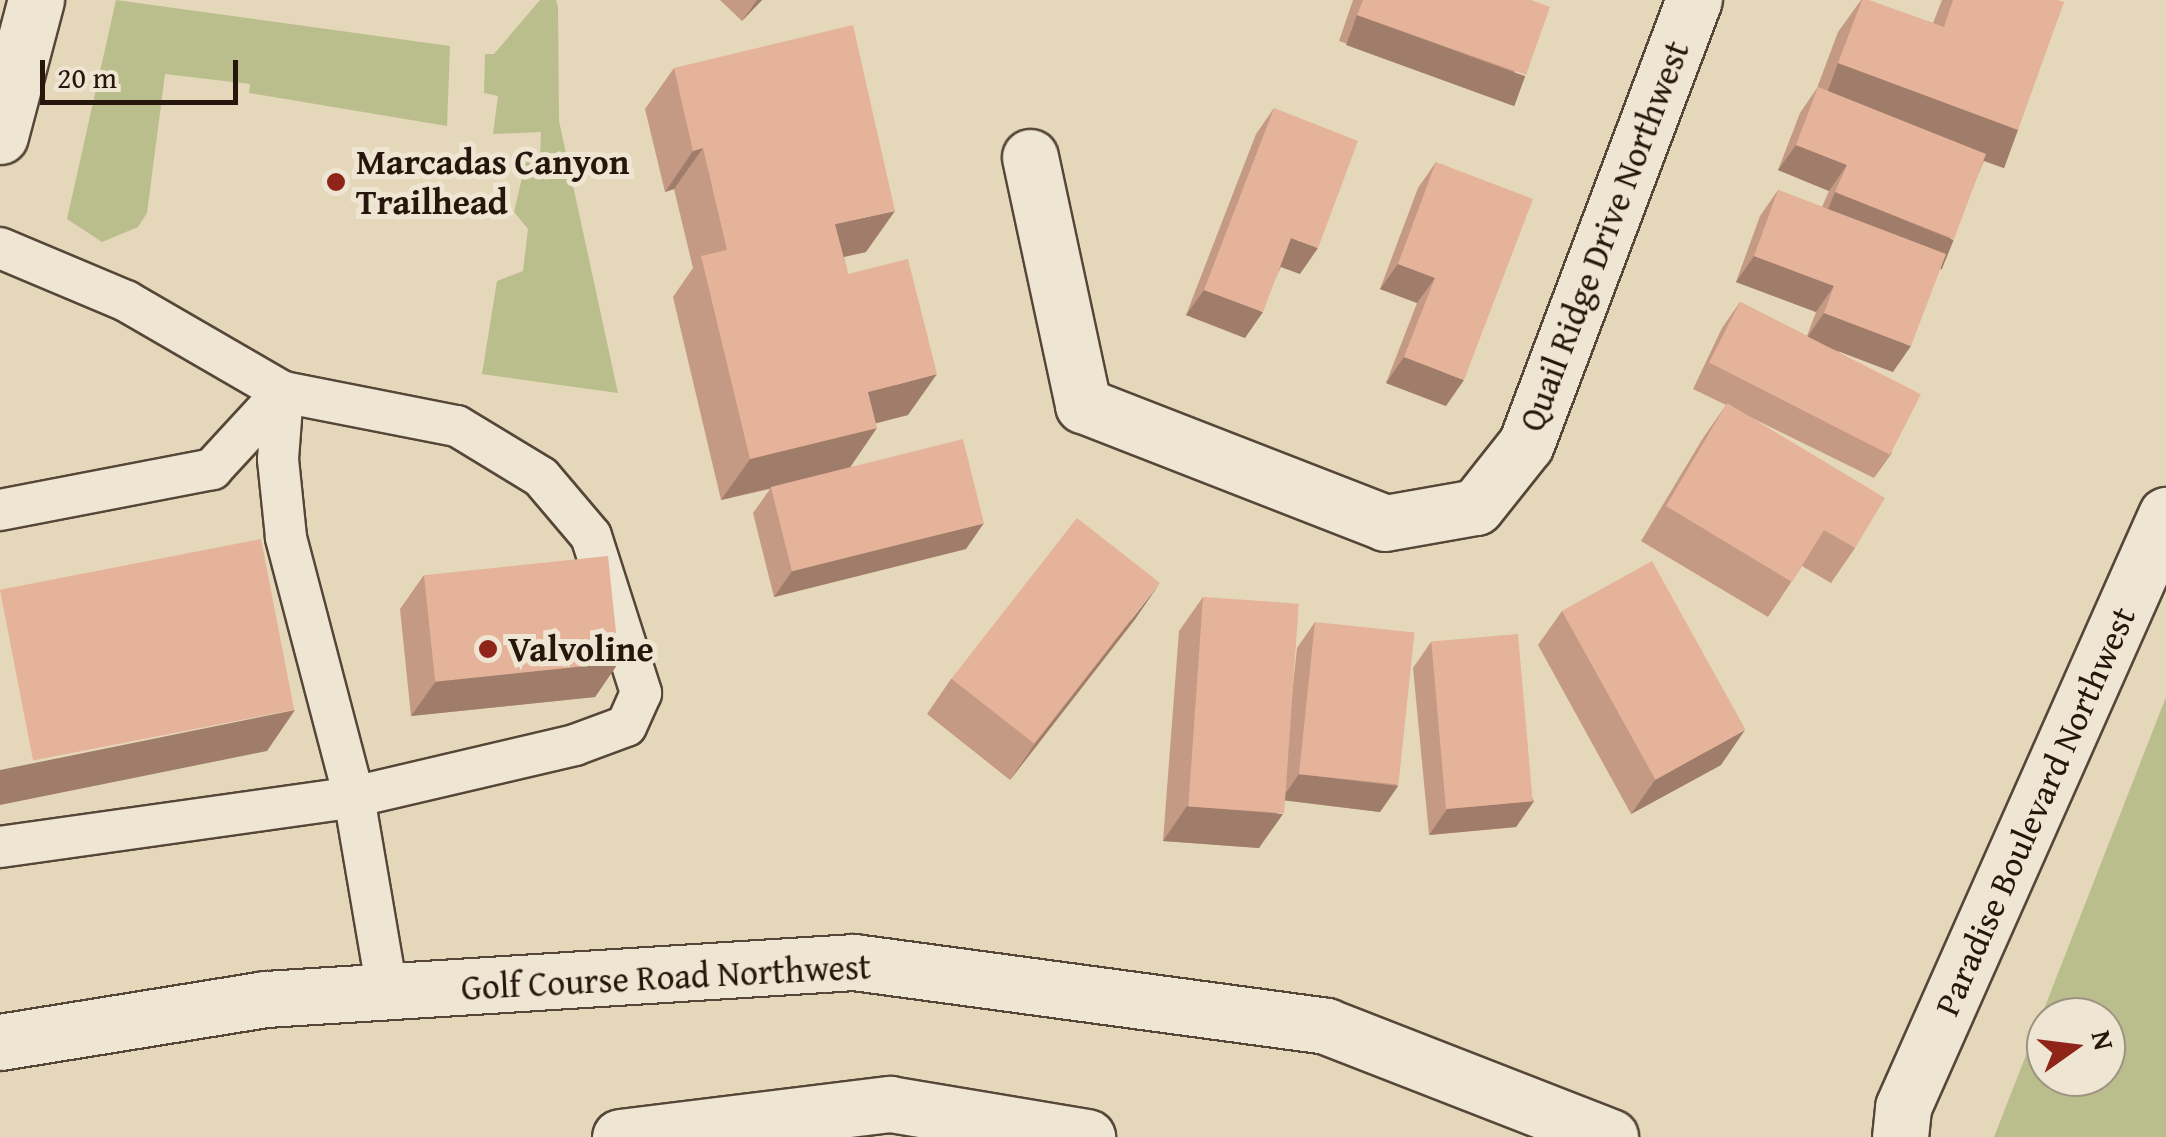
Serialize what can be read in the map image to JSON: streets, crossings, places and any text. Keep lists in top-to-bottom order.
{
  "streets": {
    "main road": ["Quail Ridge Drive Northwest", "Paradise Boulevard Northwest", "Golf Course Road Northwest"]
  },
  "places": ["Marcadas Canyon Trailhead", "Valvoline"],
  "scale_bar": "20 m",
  "north": "right"
}
